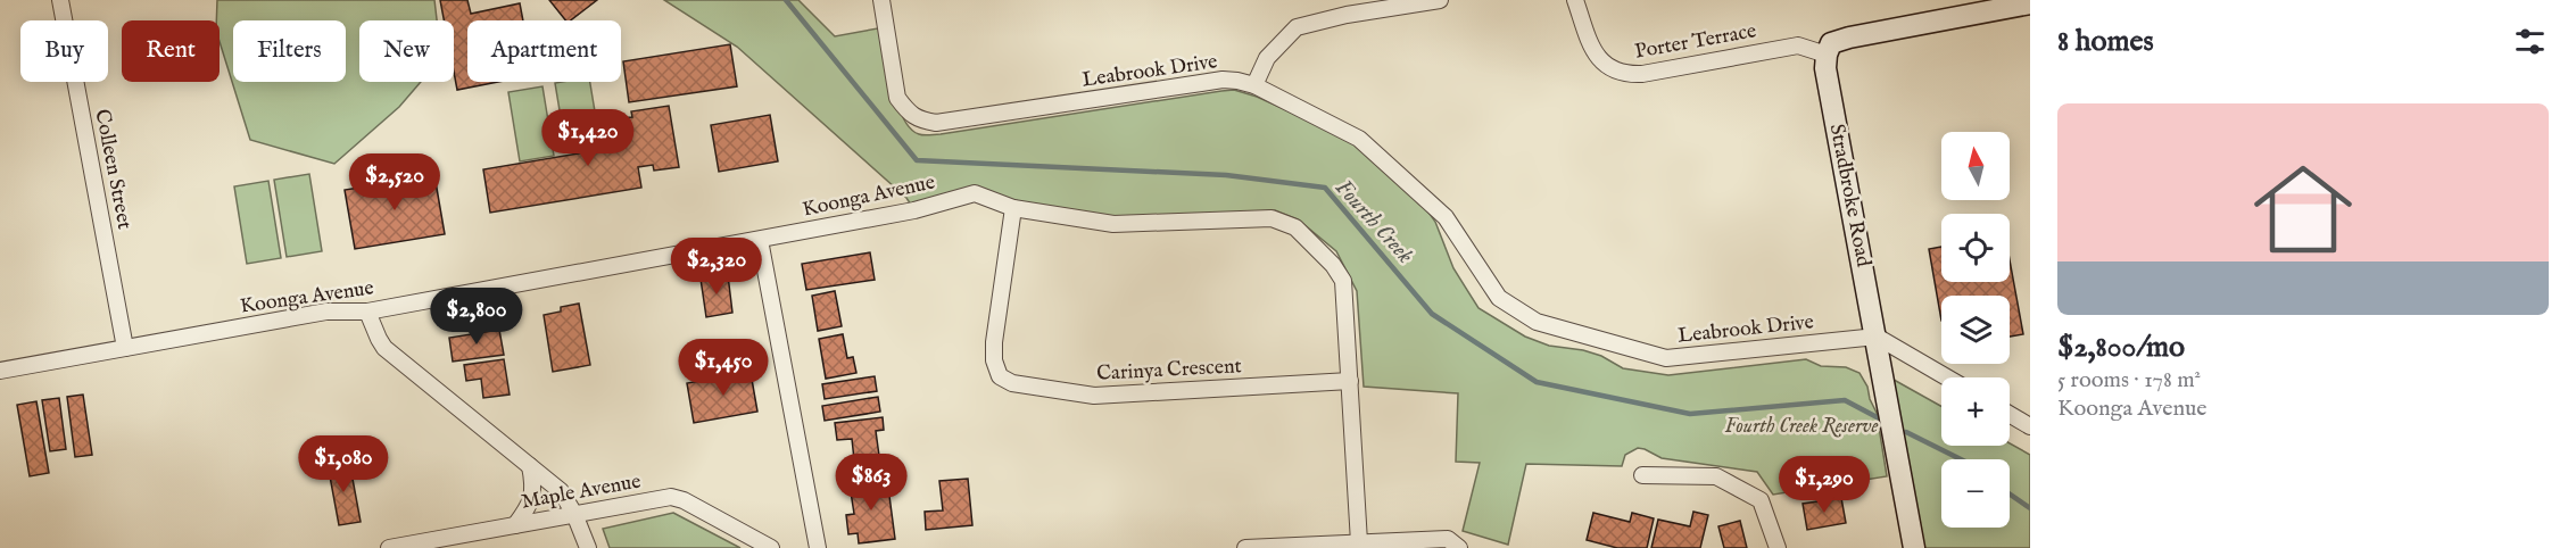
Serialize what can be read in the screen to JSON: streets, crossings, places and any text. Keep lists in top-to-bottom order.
{
  "streets": {
    "main road": ["Stradbroke Road"],
    "street": [
      "Porter Terrace",
      "Leabrook Drive",
      "Colleen Street",
      "Koonga Avenue",
      "Carinya Crescent",
      "Maple Avenue"
    ]
  },
  "crossings": [
    ["Porter Terrace", "Stradbroke Road"],
    ["Leabrook Drive", "Stradbroke Road"],
    ["Colleen Street", "Koonga Avenue"],
    ["Koonga Avenue", "Carinya Crescent"]
  ],
  "water": ["Fourth Creek"],
  "parks": ["Fourth Creek Reserve"],
  "north": "top",
  "page": {
    "heading": "8 homes",
    "chip": [
      "Buy",
      "Rent",
      "Filters",
      "New",
      "Apartment"
    ],
    "list": [
      {
        "name": "$2,800/mo",
        "note": "5 rooms · 178 m² · Koonga Avenue"
      }
    ],
    "price": [
      "$1,420",
      "$2,520",
      "$2,320",
      "$2,800",
      "$1,450",
      "$1,080",
      "$863",
      "$1,290"
    ],
    "map_buttons": ["+", "−"]
  }
}
